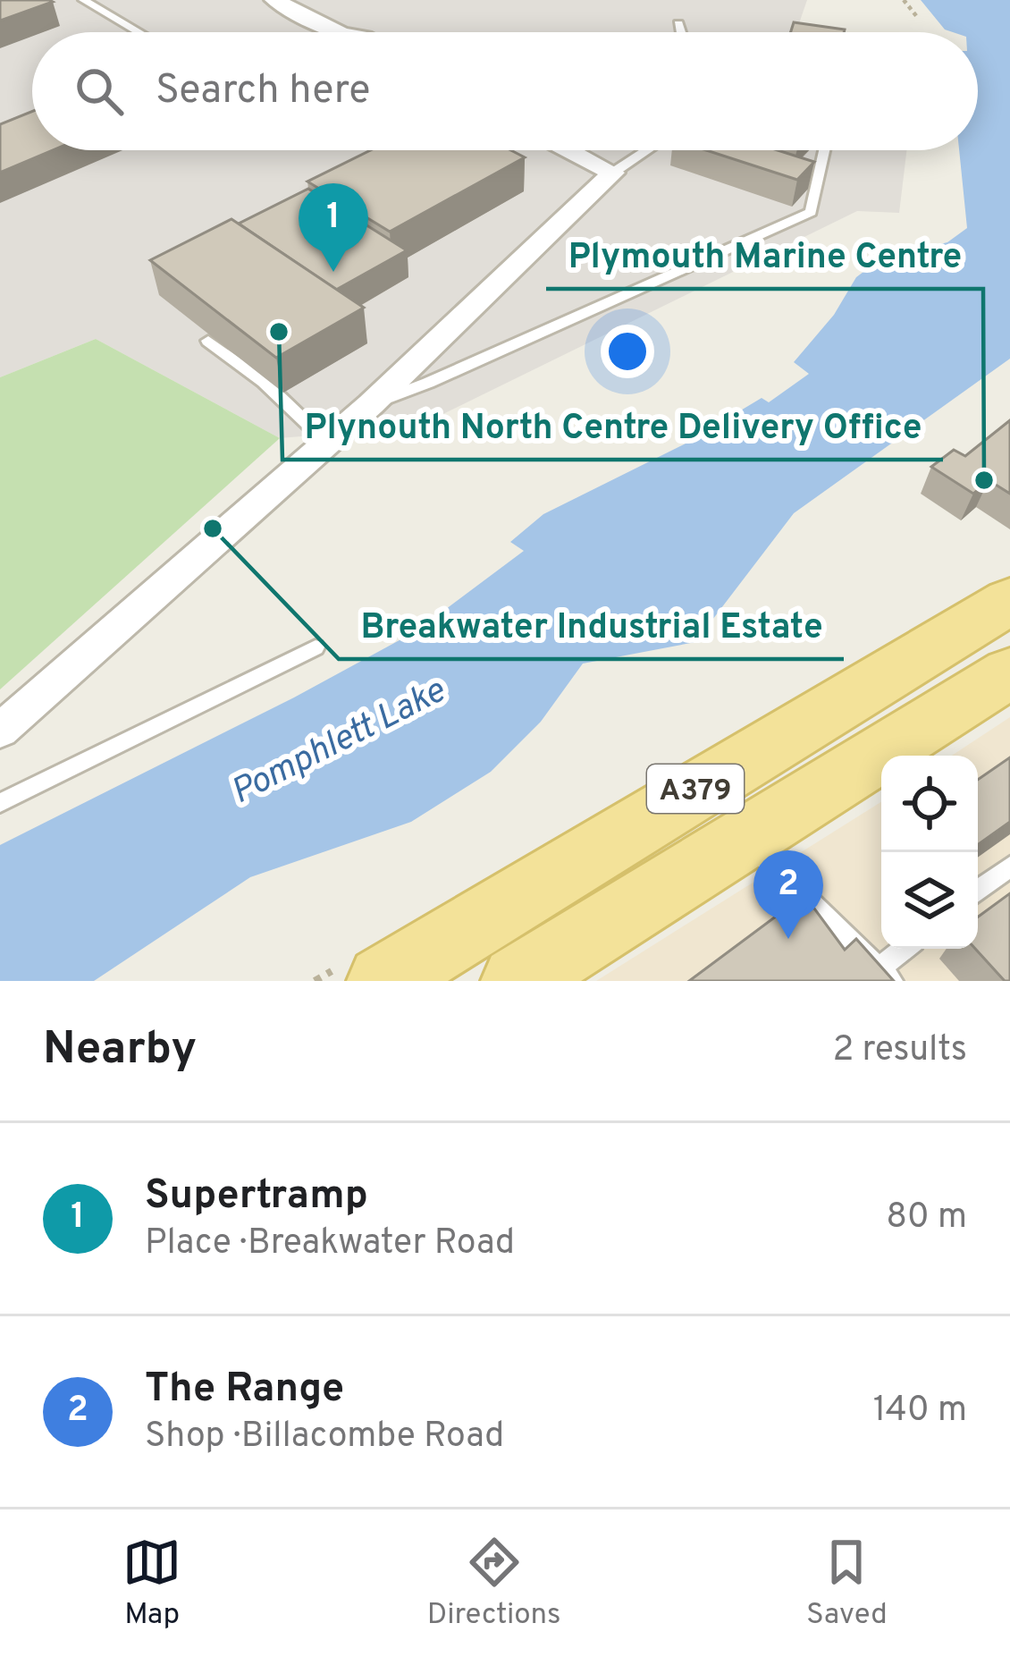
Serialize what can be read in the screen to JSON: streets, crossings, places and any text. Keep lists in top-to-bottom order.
{
  "streets": {
    "main road": ["A379"]
  },
  "water": ["Pomphlett Lake"],
  "places": ["Plynouth North Centre Delivery Office", "Plymouth Marine Centre", "Breakwater Industrial Estate"],
  "page": {
    "search": "Search here",
    "pins": ["1", "2"],
    "heading": ["Nearby", "2 results"],
    "list": [
      {
        "mark": "1",
        "name": "Supertramp",
        "note": "Place · Breakwater Road",
        "value": "80 m"
      },
      {
        "mark": "2",
        "name": "The Range",
        "note": "Shop · Billacombe Road",
        "value": "140 m"
      }
    ],
    "nav": ["Map", "Directions", "Saved"]
  }
}
